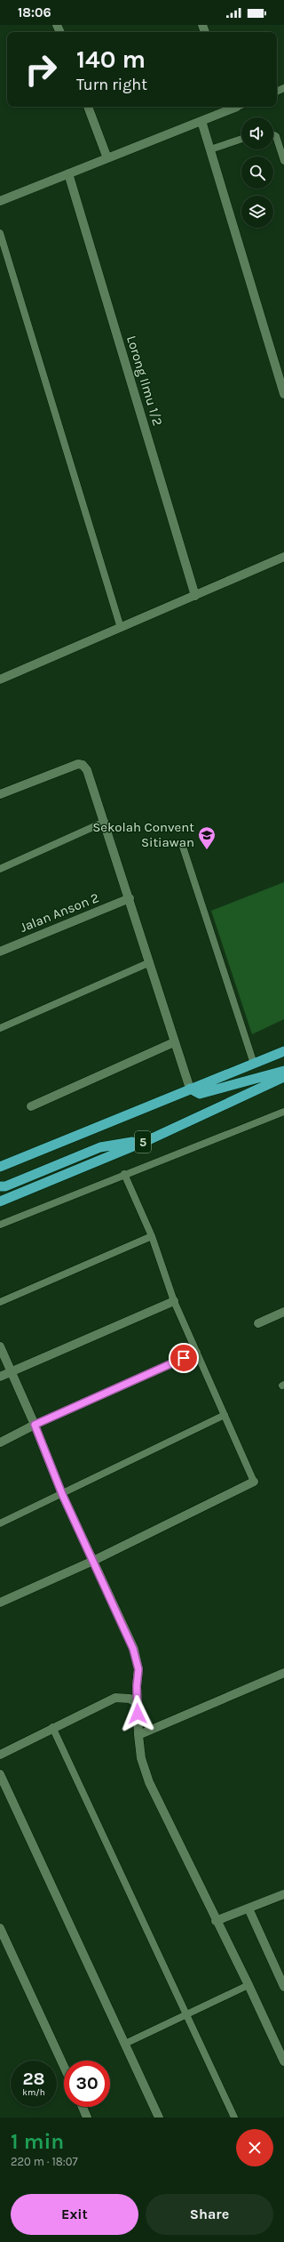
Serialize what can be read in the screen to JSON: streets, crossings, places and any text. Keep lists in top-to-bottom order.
{
  "streets": {
    "highway": ["5"],
    "street": ["Lorong Ilmu 1/2", "Jalan Anson 2"]
  },
  "places": {
    "school or university": ["Sekolah Convent Sitiawan"]
  },
  "page": {
    "status": "18:06",
    "turn": ["140 m", "Turn right"],
    "speed": "28 km/h",
    "limit": "30",
    "heading": ["1 min", "220 m · 18:07"],
    "buttons": ["Exit", "Share"]
  }
}
